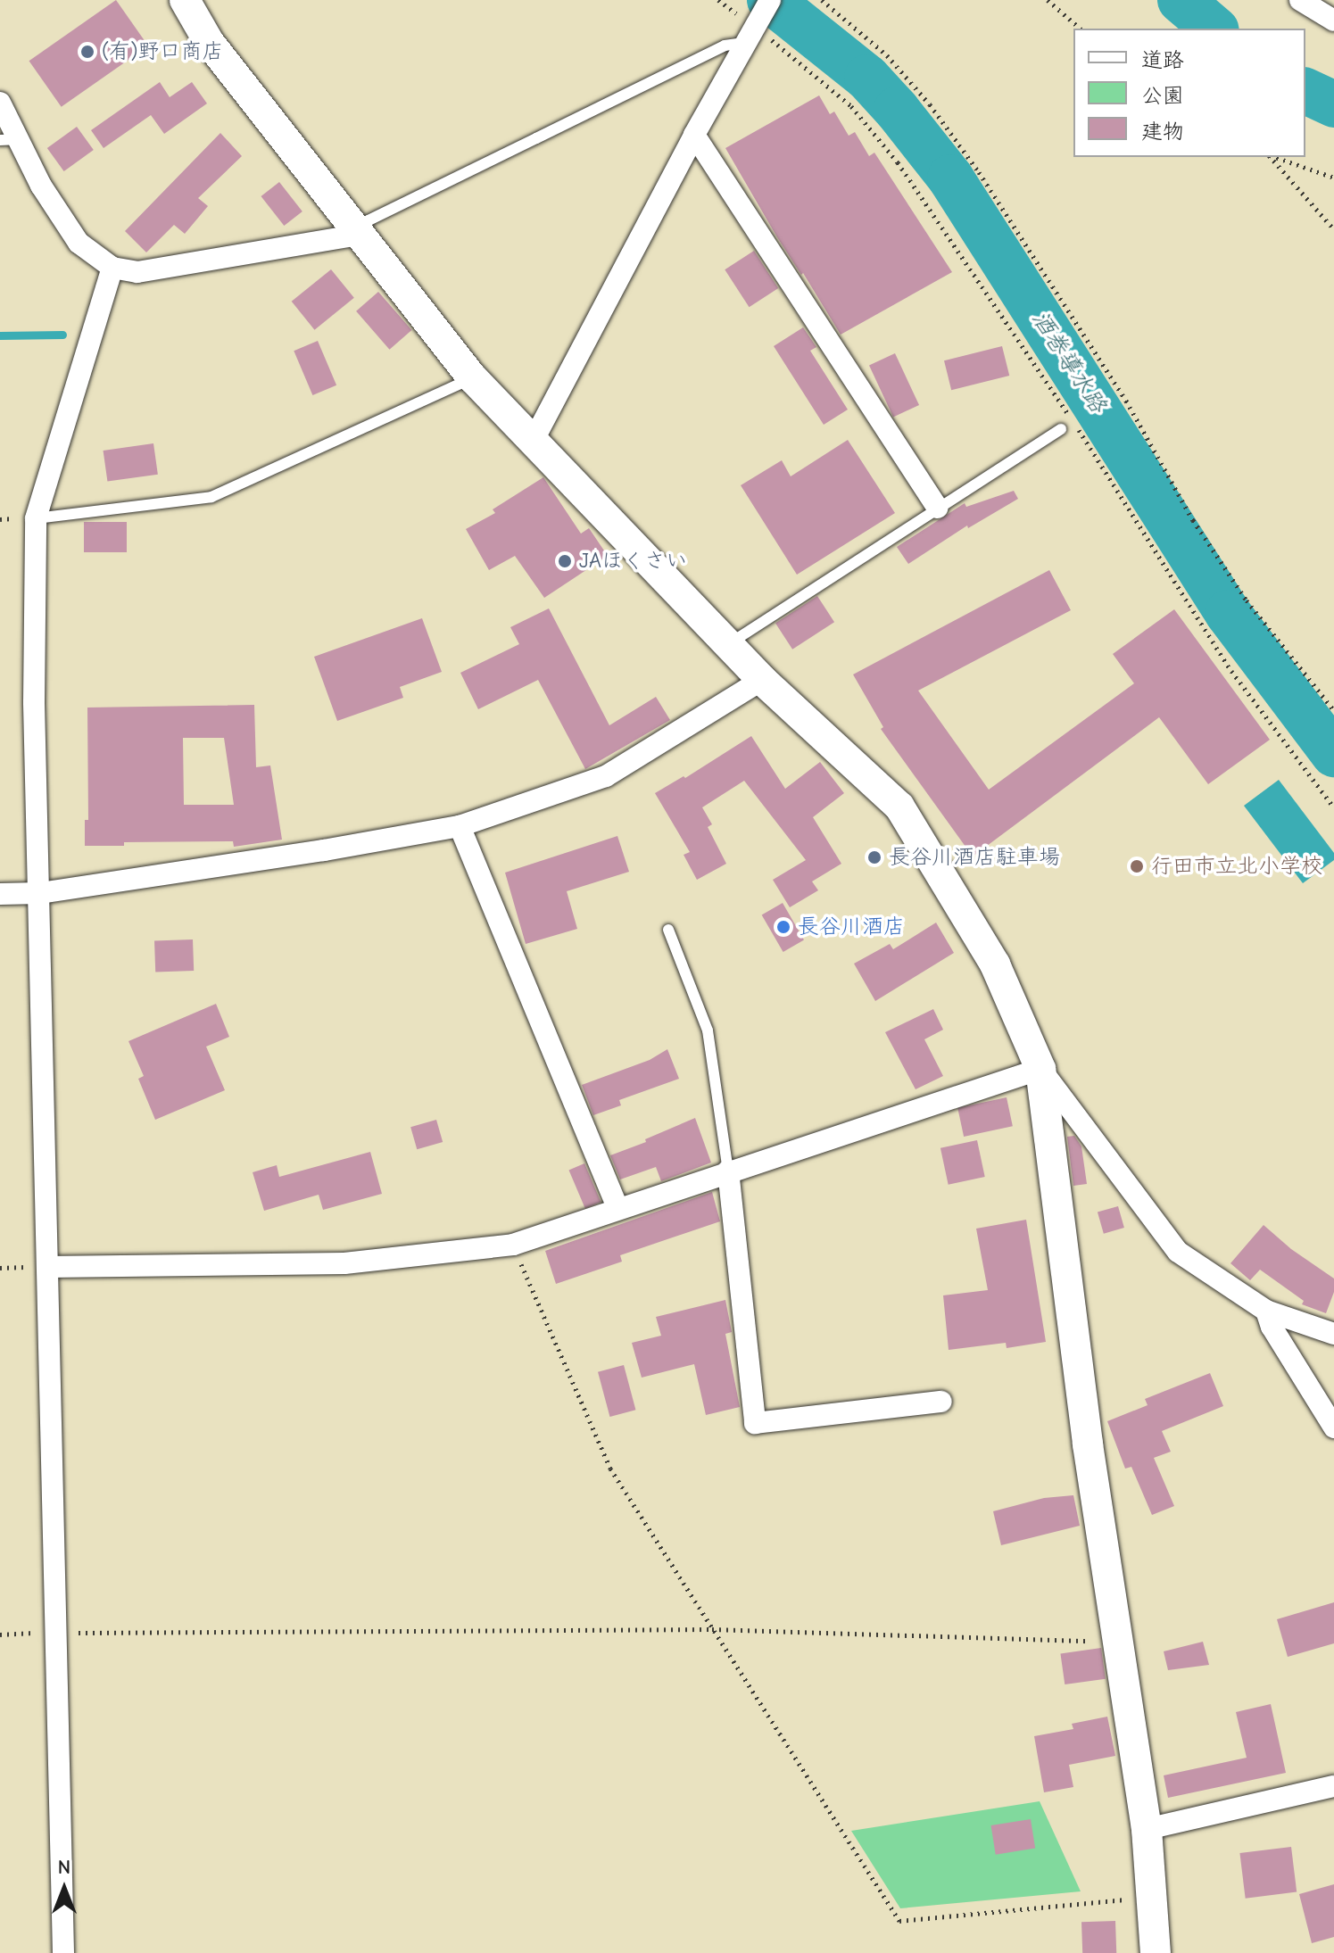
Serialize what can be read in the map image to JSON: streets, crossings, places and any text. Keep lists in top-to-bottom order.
{
  "water": ["酒巻導水路"],
  "places": [
    "(有)野口商店",
    "JAほくさい",
    "長谷川酒店駐車場",
    "行田市立北小学校",
    "長谷川酒店"
  ],
  "legend": ["道路", "公園", "建物"],
  "north": "top"
}
